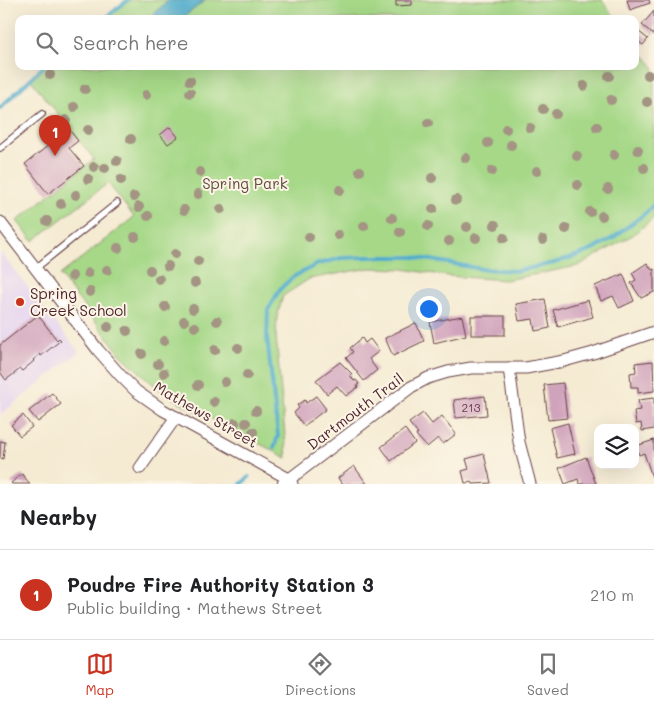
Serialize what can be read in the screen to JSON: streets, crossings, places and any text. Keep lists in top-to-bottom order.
{
  "streets": {
    "street": ["Dartmouth Trail", "Mathews Street"]
  },
  "crossings": [
    ["Dartmouth Trail", "Mathews Street"]
  ],
  "parks": ["Spring Park"],
  "places": ["Spring Creek School"],
  "house_numbers": ["213"],
  "page": {
    "search": "Search here",
    "pins": "1",
    "heading": "Nearby",
    "list": [
      {
        "mark": "1",
        "name": "Poudre Fire Authority Station 3",
        "note": "Public building · Mathews Street",
        "value": "210 m"
      }
    ],
    "nav": ["Map", "Directions", "Saved"]
  }
}
